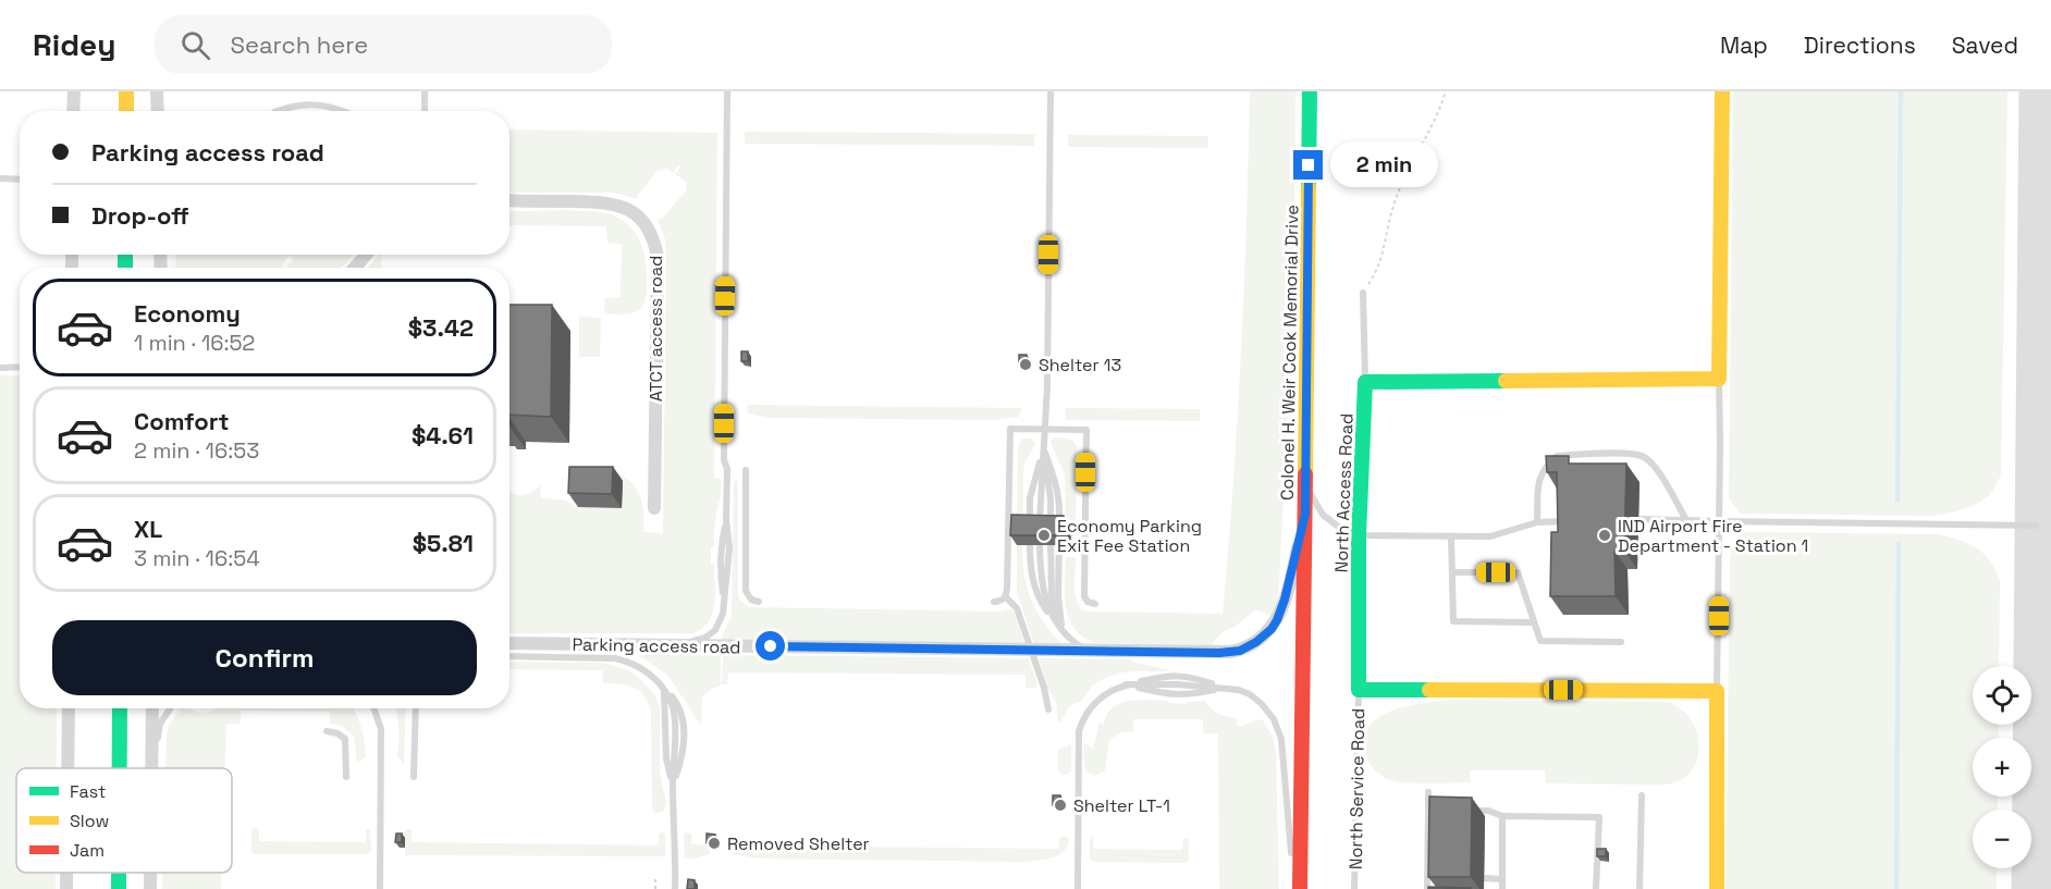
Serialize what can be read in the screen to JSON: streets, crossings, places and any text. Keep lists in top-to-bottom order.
{
  "streets": {
    "street": [
      "ATCT access road",
      "Colonel H. Weir Cook Memorial Drive",
      "North Access Road",
      "Parking access road"
    ],
    "lane": ["North Service Road"]
  },
  "crossings": [
    ["Colonel H. Weir Cook Memorial Drive", "Parking access road"],
    ["North Access Road", "North Service Road"]
  ],
  "places": [
    "Shelter 13",
    "Economy Parking Exit Fee Station",
    "IND Airport Fire Department - Station 1",
    "Shelter LT-1",
    "Removed Shelter"
  ],
  "legend": ["Fast", "Slow", "Jam"],
  "page": {
    "header": "Ridey",
    "search": "Search here",
    "nav": ["Map", "Directions", "Saved"],
    "banner": ["Parking access road", "Drop-off"],
    "bubble": "2 min",
    "list": [
      {
        "name": "Economy",
        "note": "1 min · 16:52",
        "value": "$3.42"
      },
      {
        "name": "Comfort",
        "note": "2 min · 16:53",
        "value": "$4.61"
      },
      {
        "name": "XL",
        "note": "3 min · 16:54",
        "value": "$5.81"
      }
    ],
    "buttons": "Confirm",
    "map_buttons": ["+", "−"]
  }
}
